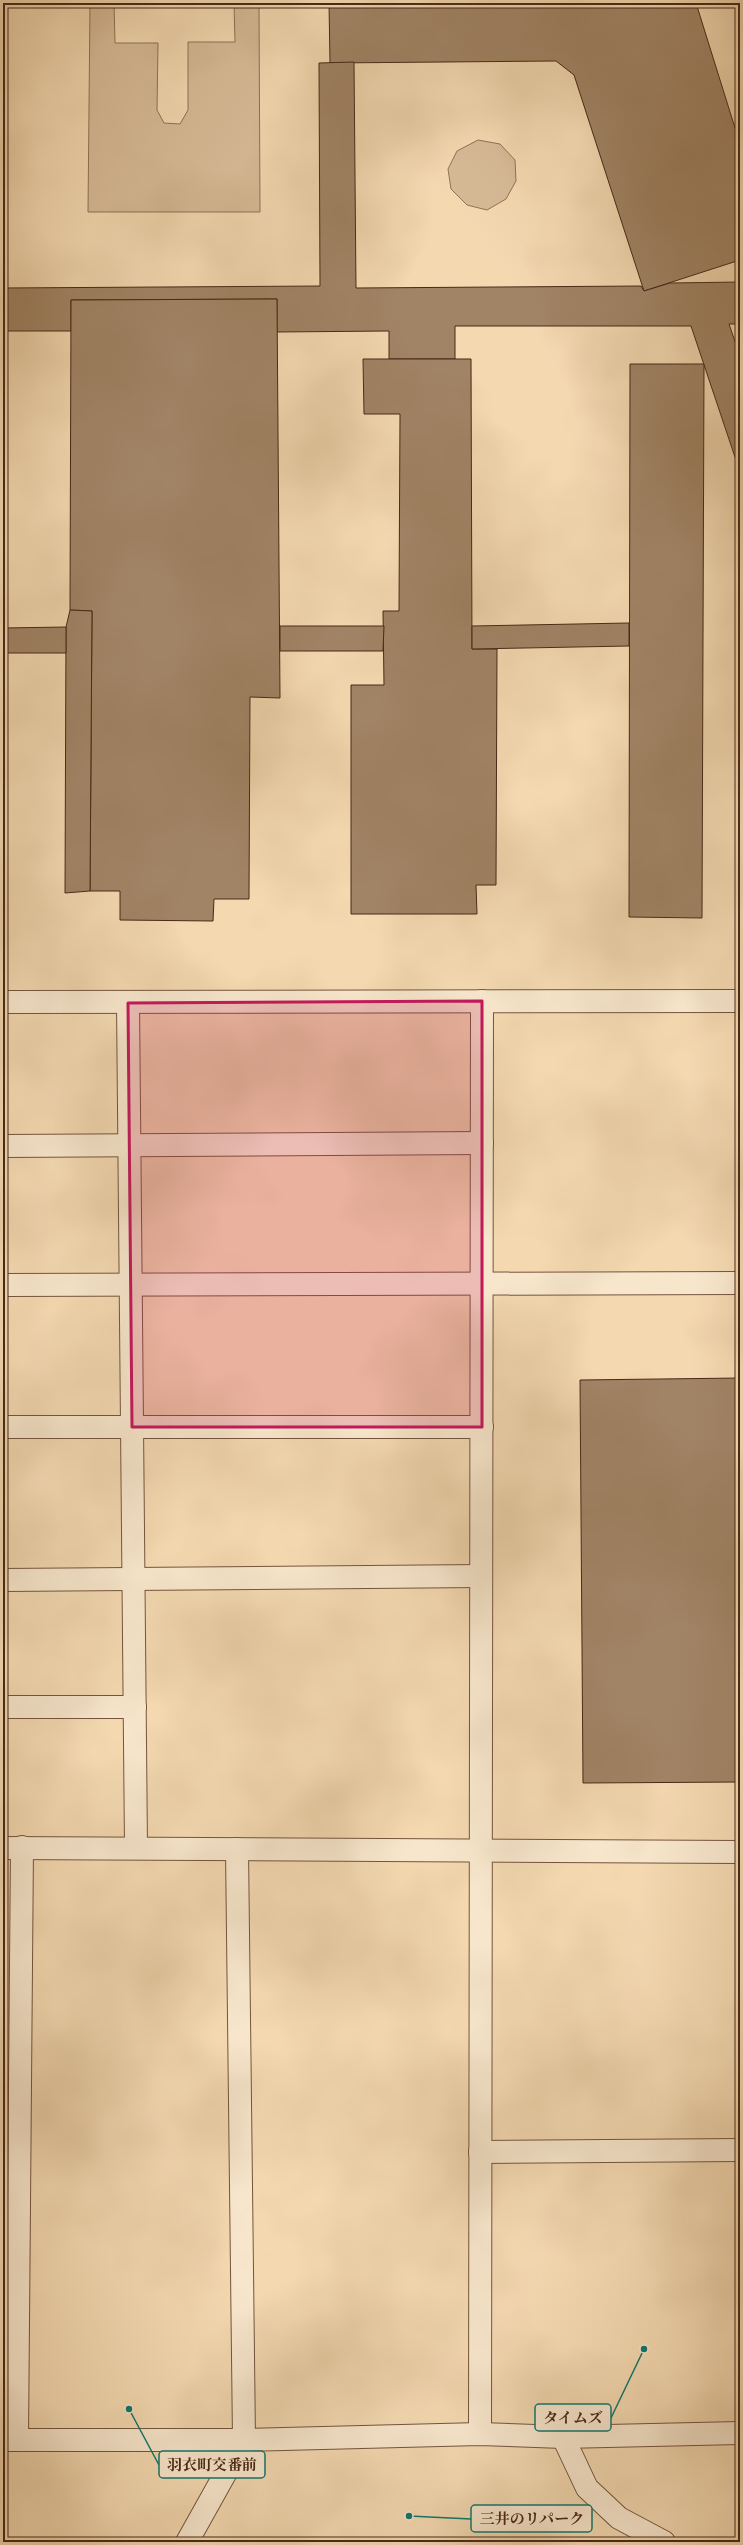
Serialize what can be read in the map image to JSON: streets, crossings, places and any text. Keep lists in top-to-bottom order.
{
  "places": ["タイムズ", "羽衣町交番前", "三井のリパーク"]
}
